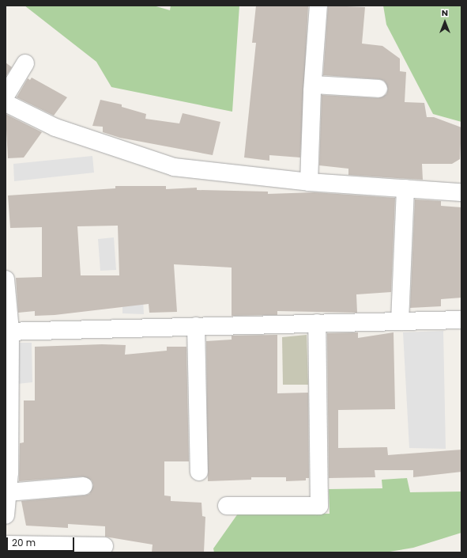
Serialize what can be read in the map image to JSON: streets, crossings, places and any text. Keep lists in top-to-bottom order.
{
  "scale_bar": "20 m",
  "north": "top"
}
